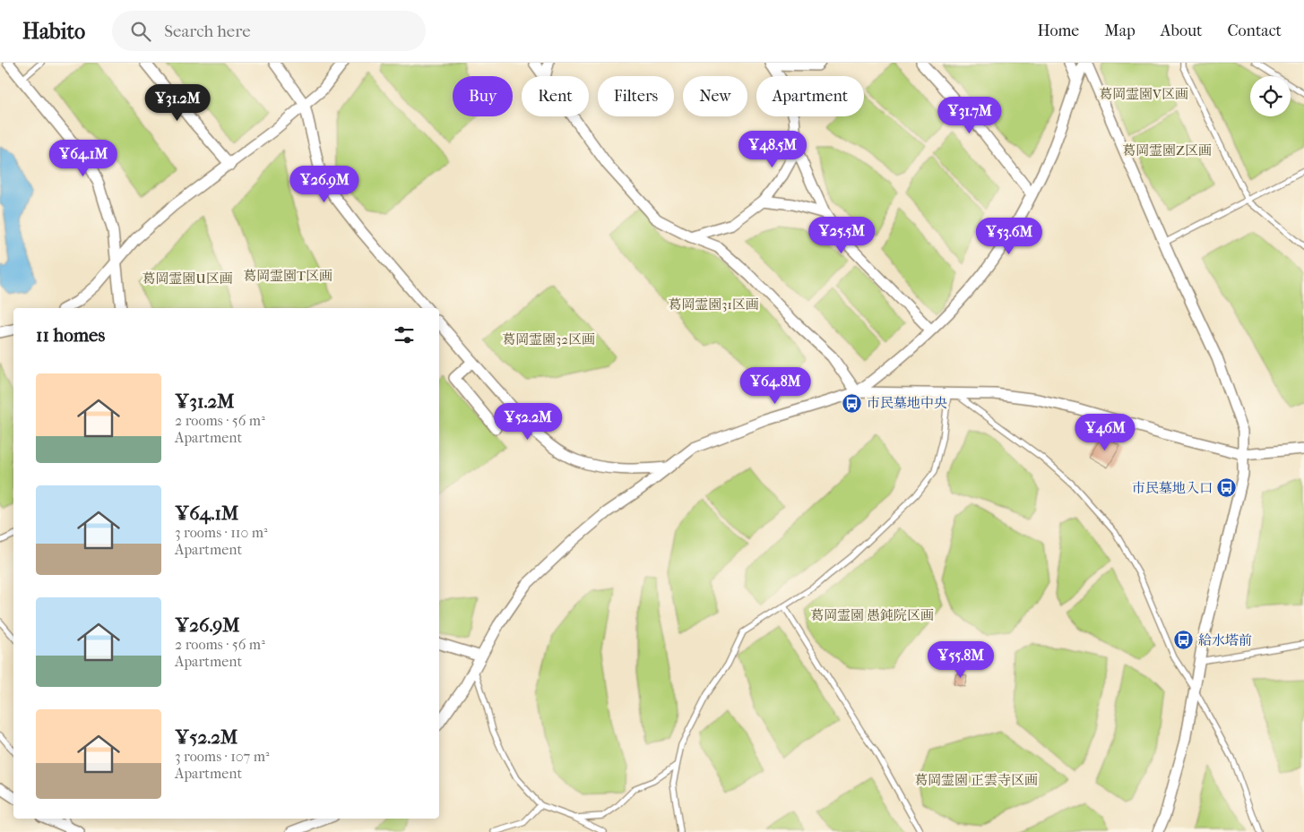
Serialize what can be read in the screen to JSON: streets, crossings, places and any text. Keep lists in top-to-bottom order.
{
  "parks": [
    "葛岡霊園V区画",
    "葛岡霊園Z区画",
    "葛岡霊園T区画",
    "葛岡霊園U区画",
    "葛岡霊園31区画",
    "葛岡霊園32区画",
    "葛岡霊園 愚鈍院区画",
    "葛岡霊園 正雲寺区画"
  ],
  "places": {
    "bus stop": ["市民墓地中央", "市民墓地入口", "給水塔前"]
  },
  "page": {
    "header": "Habito",
    "search": "Search here",
    "nav": [
      "Home",
      "Map",
      "About",
      "Contact"
    ],
    "chip": [
      "Buy",
      "Rent",
      "Filters",
      "New",
      "Apartment"
    ],
    "price": [
      "¥31.2M",
      "¥31.7M",
      "¥48.5M",
      "¥64.1M",
      "¥26.9M",
      "¥25.5M",
      "¥53.6M",
      "¥64.8M",
      "¥52.2M",
      "¥46M",
      "¥55.8M"
    ],
    "heading": "11 homes",
    "list": [
      {
        "name": "¥31.2M",
        "note": "2 rooms · 56 m² · Apartment"
      },
      {
        "name": "¥64.1M",
        "note": "3 rooms · 110 m² · Apartment"
      },
      {
        "name": "¥26.9M",
        "note": "2 rooms · 56 m² · Apartment"
      },
      {
        "name": "¥52.2M",
        "note": "3 rooms · 107 m² · Apartment"
      }
    ]
  }
}
